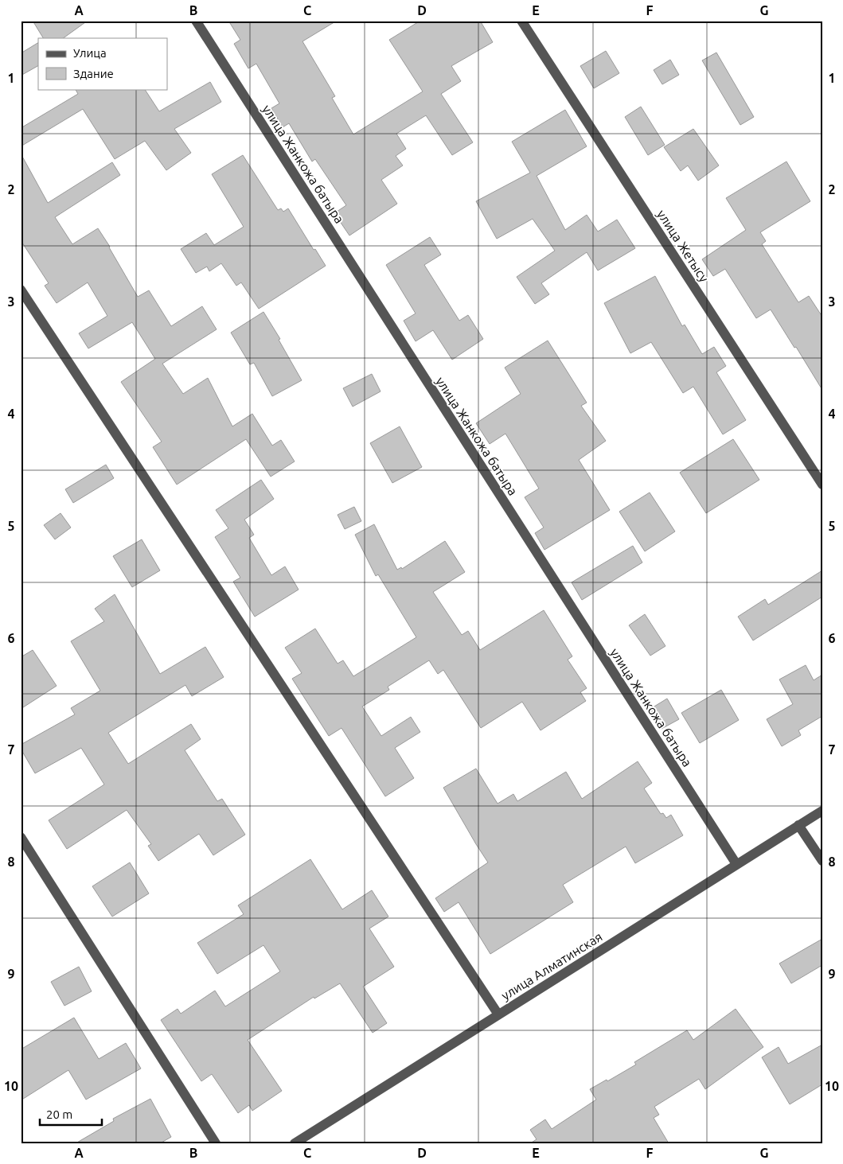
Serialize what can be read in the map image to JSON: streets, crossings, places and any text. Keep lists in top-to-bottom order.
{
  "streets": {
    "street": ["улица Жанкожа батыра", "улица Жетысу", "улица Алматинская"]
  },
  "crossings": [
    ["улица Жанкожа батыра", "улица Алматинская"]
  ],
  "legend": ["Улица", "Здание"],
  "scale_bar": "20 m",
  "grid": {
    "columns": [
      "A",
      "B",
      "C",
      "D",
      "E",
      "F",
      "G"
    ],
    "rows": [
      "1",
      "2",
      "3",
      "4",
      "5",
      "6",
      "7",
      "8",
      "9",
      "10"
    ]
  }
}
